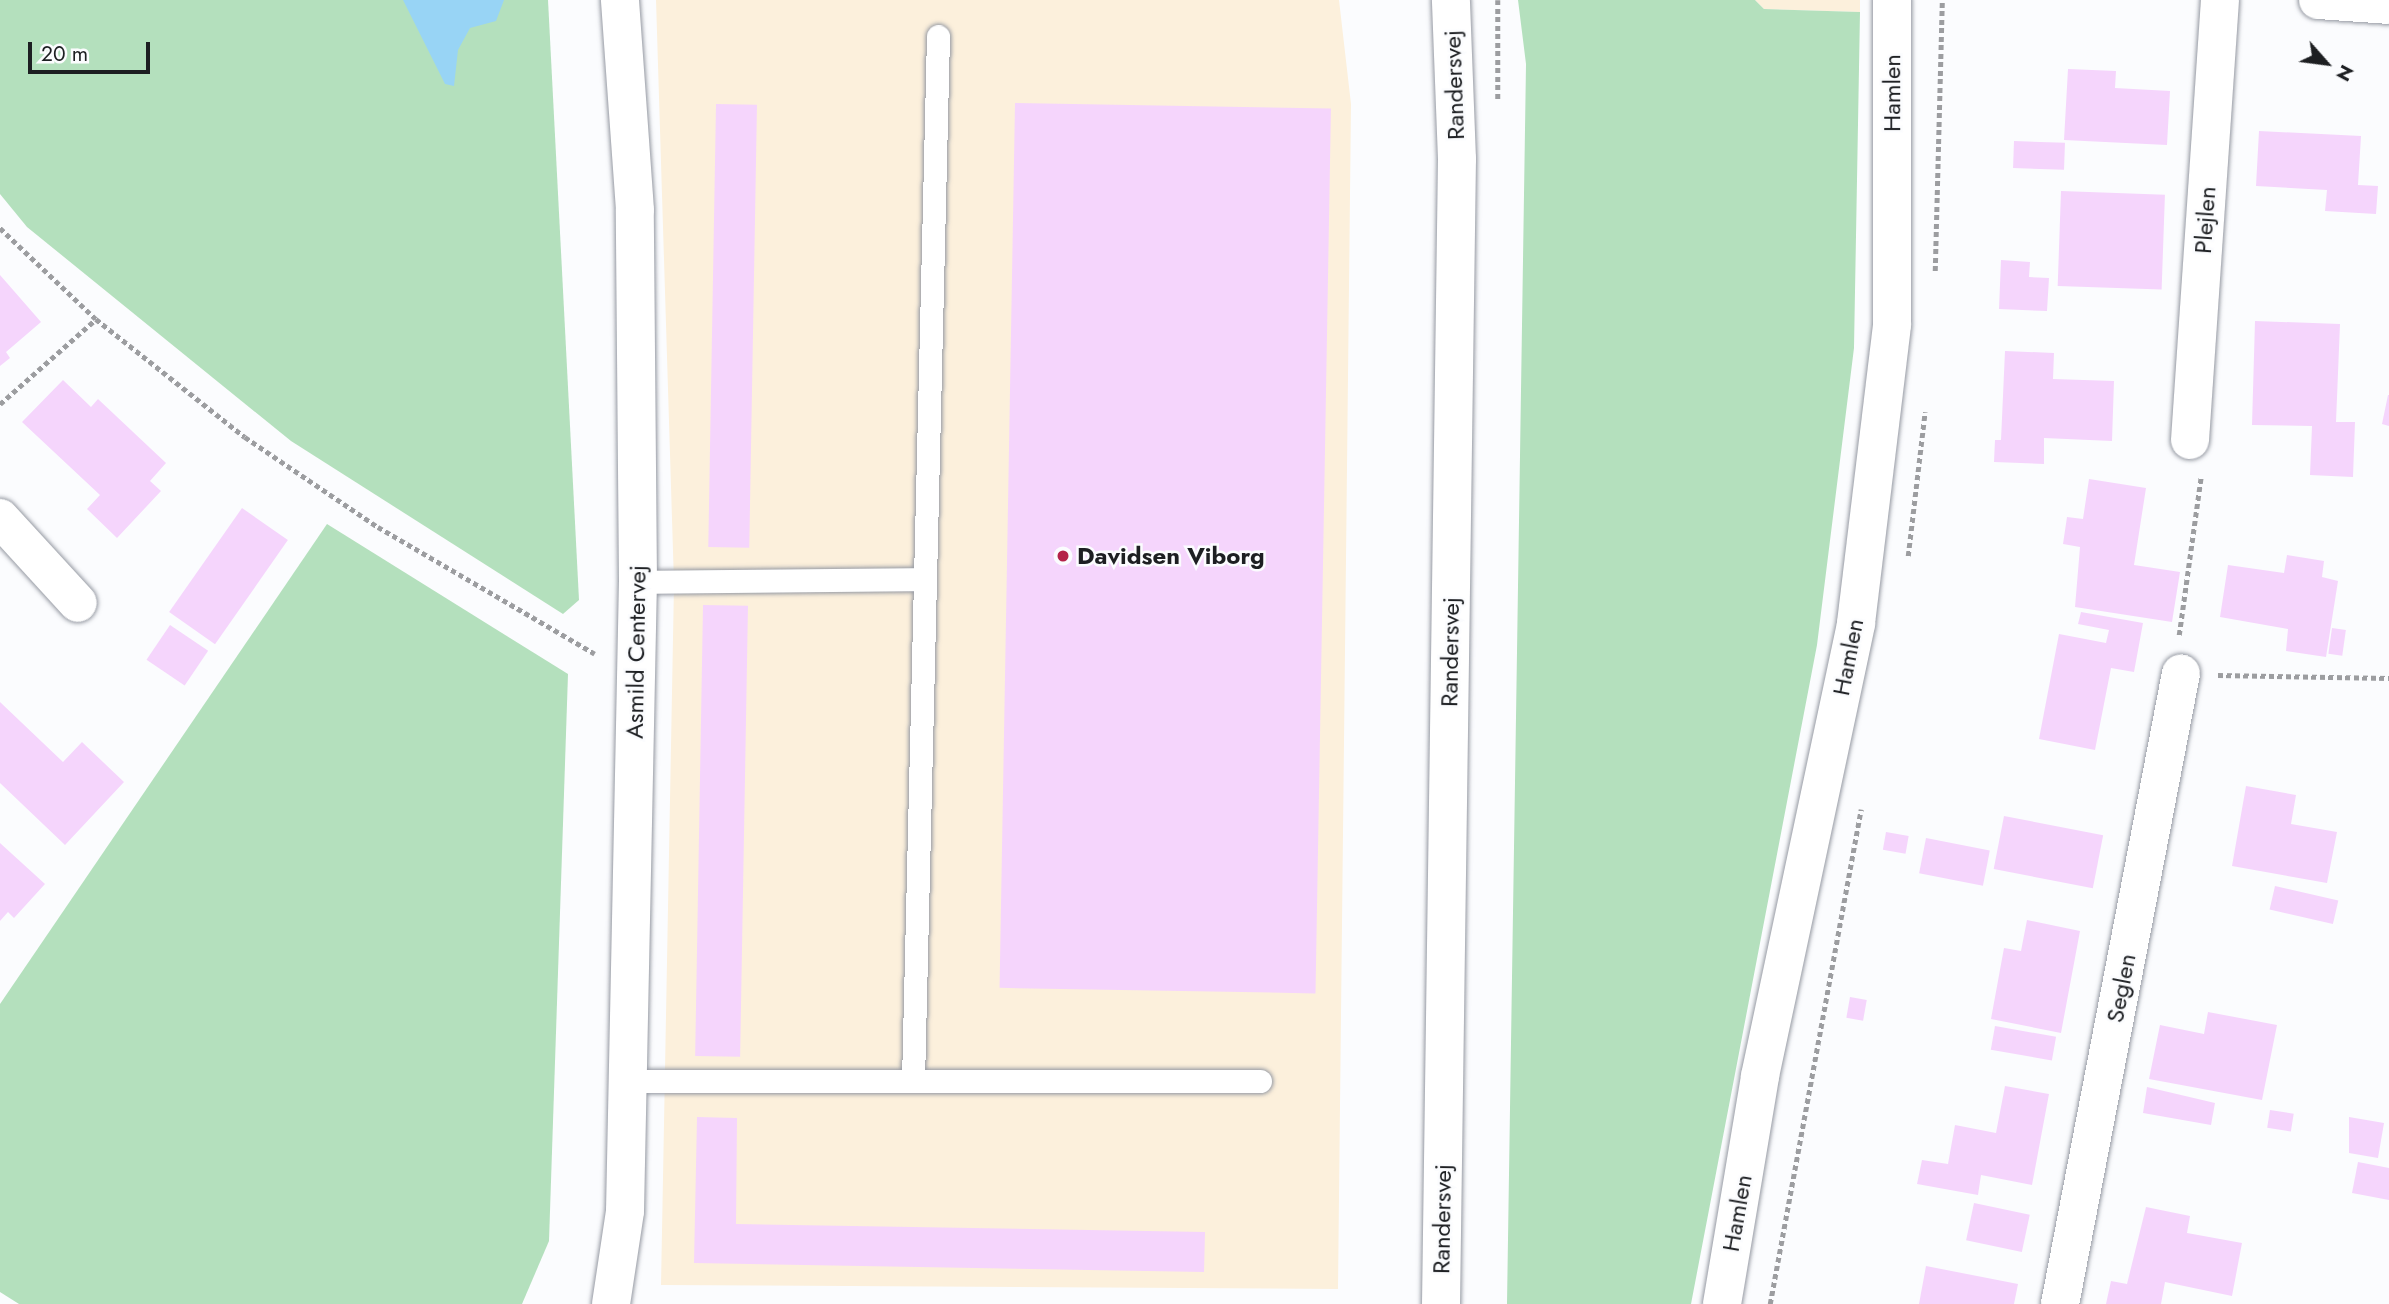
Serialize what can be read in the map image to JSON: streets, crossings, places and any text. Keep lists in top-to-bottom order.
{
  "streets": {
    "street": [
      "Randersvej",
      "Hamlen",
      "Plejlen",
      "Asmild Centervej",
      "Seglen"
    ]
  },
  "places": ["Davidsen Viborg"],
  "scale_bar": "20 m",
  "north": "bottom right"
}
